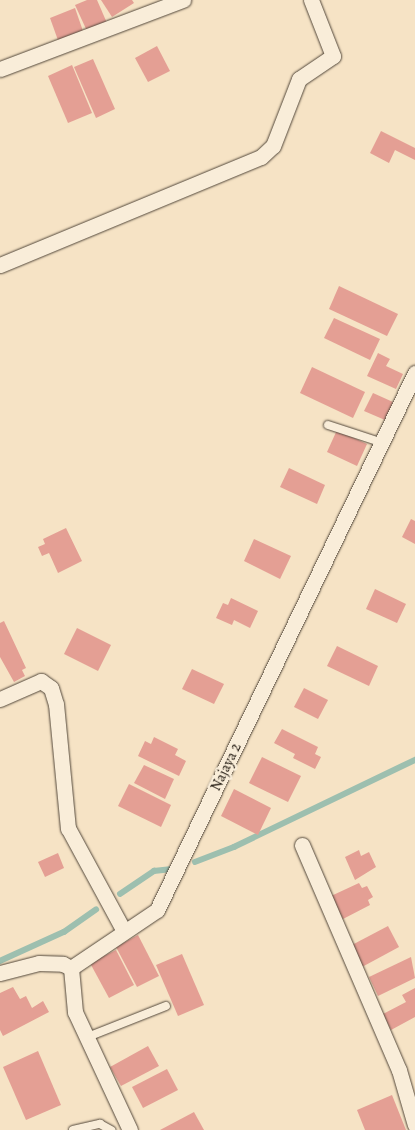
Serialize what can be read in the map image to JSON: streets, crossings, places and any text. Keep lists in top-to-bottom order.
{
  "streets": {
    "street": ["Najaya 2"]
  }
}
